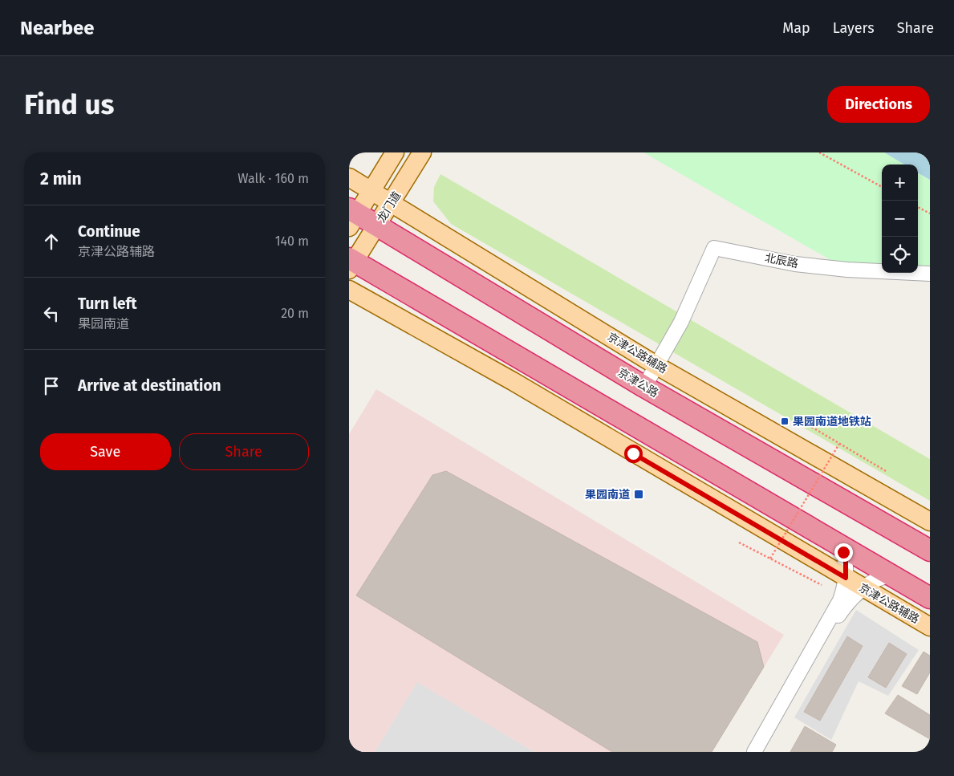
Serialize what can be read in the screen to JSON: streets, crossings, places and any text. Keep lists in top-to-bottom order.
{
  "streets": {
    "highway": ["京津公路"],
    "main road": ["龙门道", "京津公路辅路"],
    "street": ["北辰路"]
  },
  "crossings": [
    ["龙门道", "京津公路辅路"],
    ["龙门道", "京津公路"],
    ["北辰路", "京津公路辅路"]
  ],
  "places": {
    "transit": ["果园南道地铁站", "果园南道"]
  },
  "page": {
    "header": "Nearbee",
    "nav": ["Map", "Layers", "Share"],
    "buttons": [
      "Directions",
      ["Save", "Share"]
    ],
    "title": "Find us",
    "heading": ["2 min", "Walk · 160 m"],
    "map_buttons": ["+", "−"],
    "list": [
      ["Continue", "京津公路辅路", "140 m"],
      ["Turn left", "果园南道", "20 m"],
      "Arrive at destination"
    ]
  }
}
